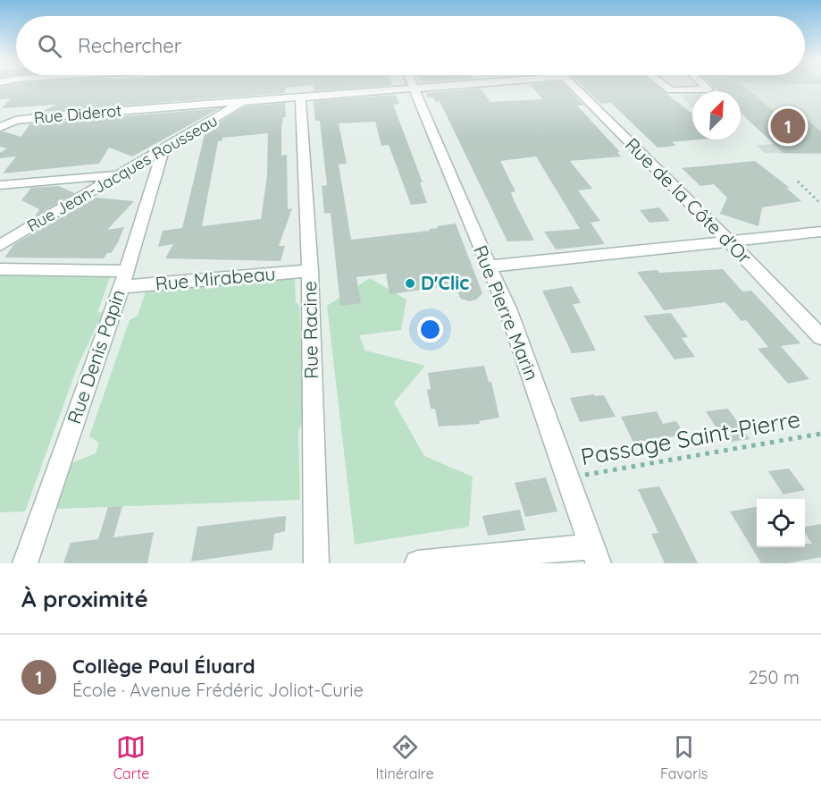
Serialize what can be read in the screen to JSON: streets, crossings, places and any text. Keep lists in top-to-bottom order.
{
  "streets": {
    "street": [
      "Rue Diderot",
      "Rue Jean-Jacques Rousseau",
      "Rue de la Côte d'Or",
      "Rue Mirabeau",
      "Rue Pierre Marin",
      "Rue Racine",
      "Rue Denis Papin"
    ],
    "path": ["Passage Saint-Pierre"]
  },
  "crossings": [
    ["Rue Diderot", "Rue Jean-Jacques Rousseau"],
    ["Rue Diderot", "Rue Pierre Marin"],
    ["Rue Diderot", "Rue Racine"],
    ["Rue Jean-Jacques Rousseau", "Rue Denis Papin"],
    ["Rue Mirabeau", "Rue Racine"],
    ["Rue Mirabeau", "Rue Denis Papin"],
    ["Rue Pierre Marin", "Passage Saint-Pierre"]
  ],
  "places": ["D'Clic"],
  "north": "top right",
  "page": {
    "search": "Rechercher",
    "pins": "1",
    "heading": "À proximité",
    "list": [
      {
        "mark": "1",
        "name": "Collège Paul Éluard",
        "note": "École · Avenue Frédéric Joliot-Curie",
        "value": "250 m"
      }
    ],
    "nav": ["Carte", "Itinéraire", "Favoris"]
  }
}
